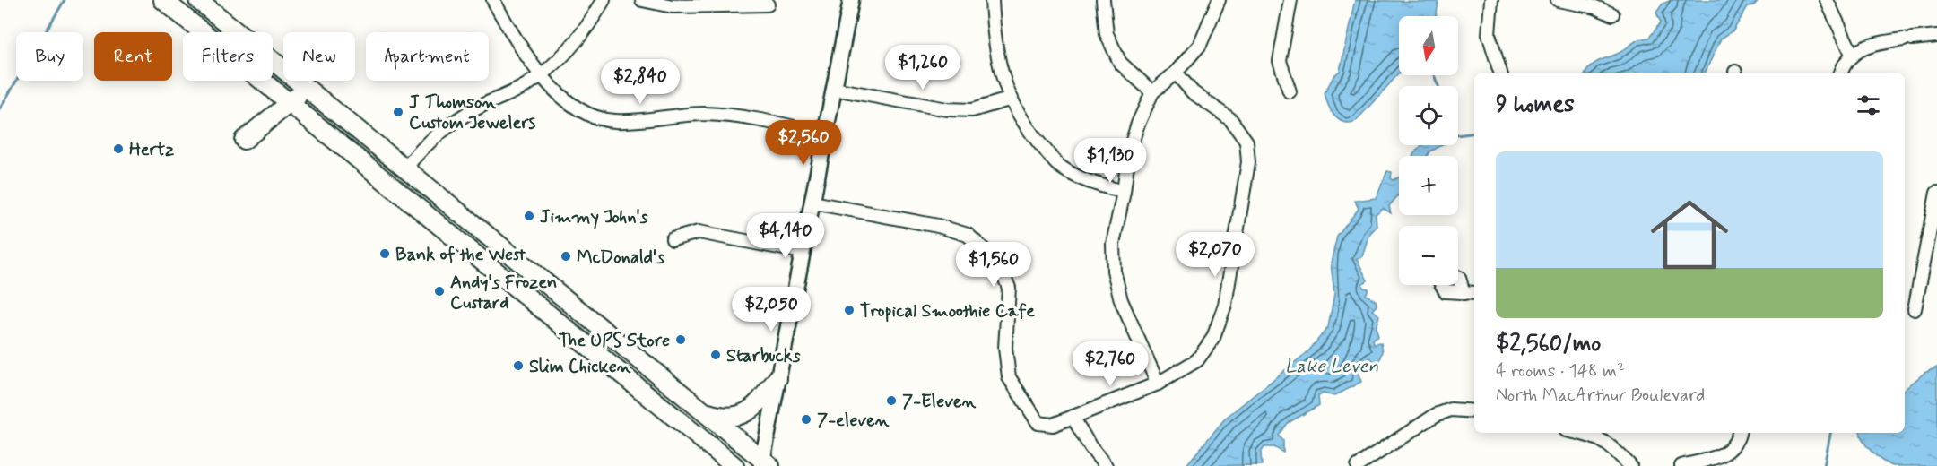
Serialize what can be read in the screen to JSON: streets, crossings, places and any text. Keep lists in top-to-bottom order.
{
  "water": ["Lake Leven"],
  "places": [
    "J Thomson Custom Jewelers",
    "Hertz",
    "Jimmy John's",
    "Bank of the West",
    "McDonald's",
    "Andy's Frozen Custard",
    "Tropical Smoothie Cafe",
    "The UPS Store",
    "Starbucks",
    "Slim Chicken",
    "7-Eleven",
    "7-eleven"
  ],
  "north": "bottom",
  "page": {
    "map_buttons": ["+", "−"],
    "chip": [
      "Buy",
      "Rent",
      "Filters",
      "New",
      "Apartment"
    ],
    "price": [
      "$1,260",
      "$2,840",
      "$2,560",
      "$1,130",
      "$4,140",
      "$2,070",
      "$1,560",
      "$2,050",
      "$2,760"
    ],
    "heading": "9 homes",
    "list": [
      {
        "name": "$2,560/mo",
        "note": "4 rooms · 148 m² · North MacArthur Boulevard"
      }
    ]
  }
}
